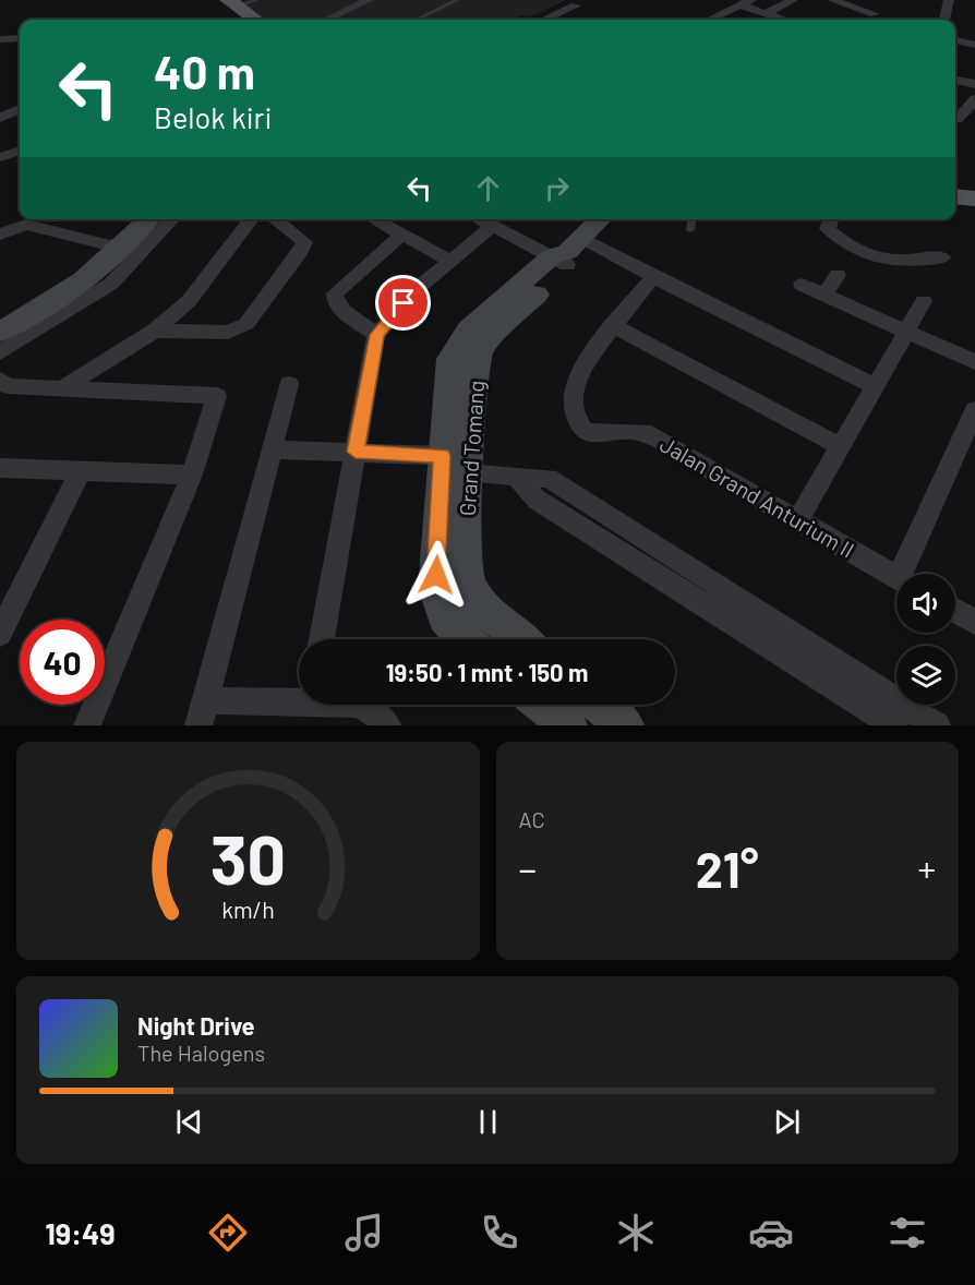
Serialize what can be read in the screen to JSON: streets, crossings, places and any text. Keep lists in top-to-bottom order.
{
  "streets": {
    "street": ["Grand Tomang", "Jalan Grand Anturium II"]
  },
  "page": {
    "turn": ["40 m", "Belok kiri"],
    "limit": "40",
    "trip": "19:50 · 1 mnt · 150 m",
    "tile": "AC",
    "heat": ["−", "21°", "+"],
    "song": ["Night Drive", "The Halogens"],
    "tabs": "19:49",
    "gauge": ["30", "km/h"]
  }
}
